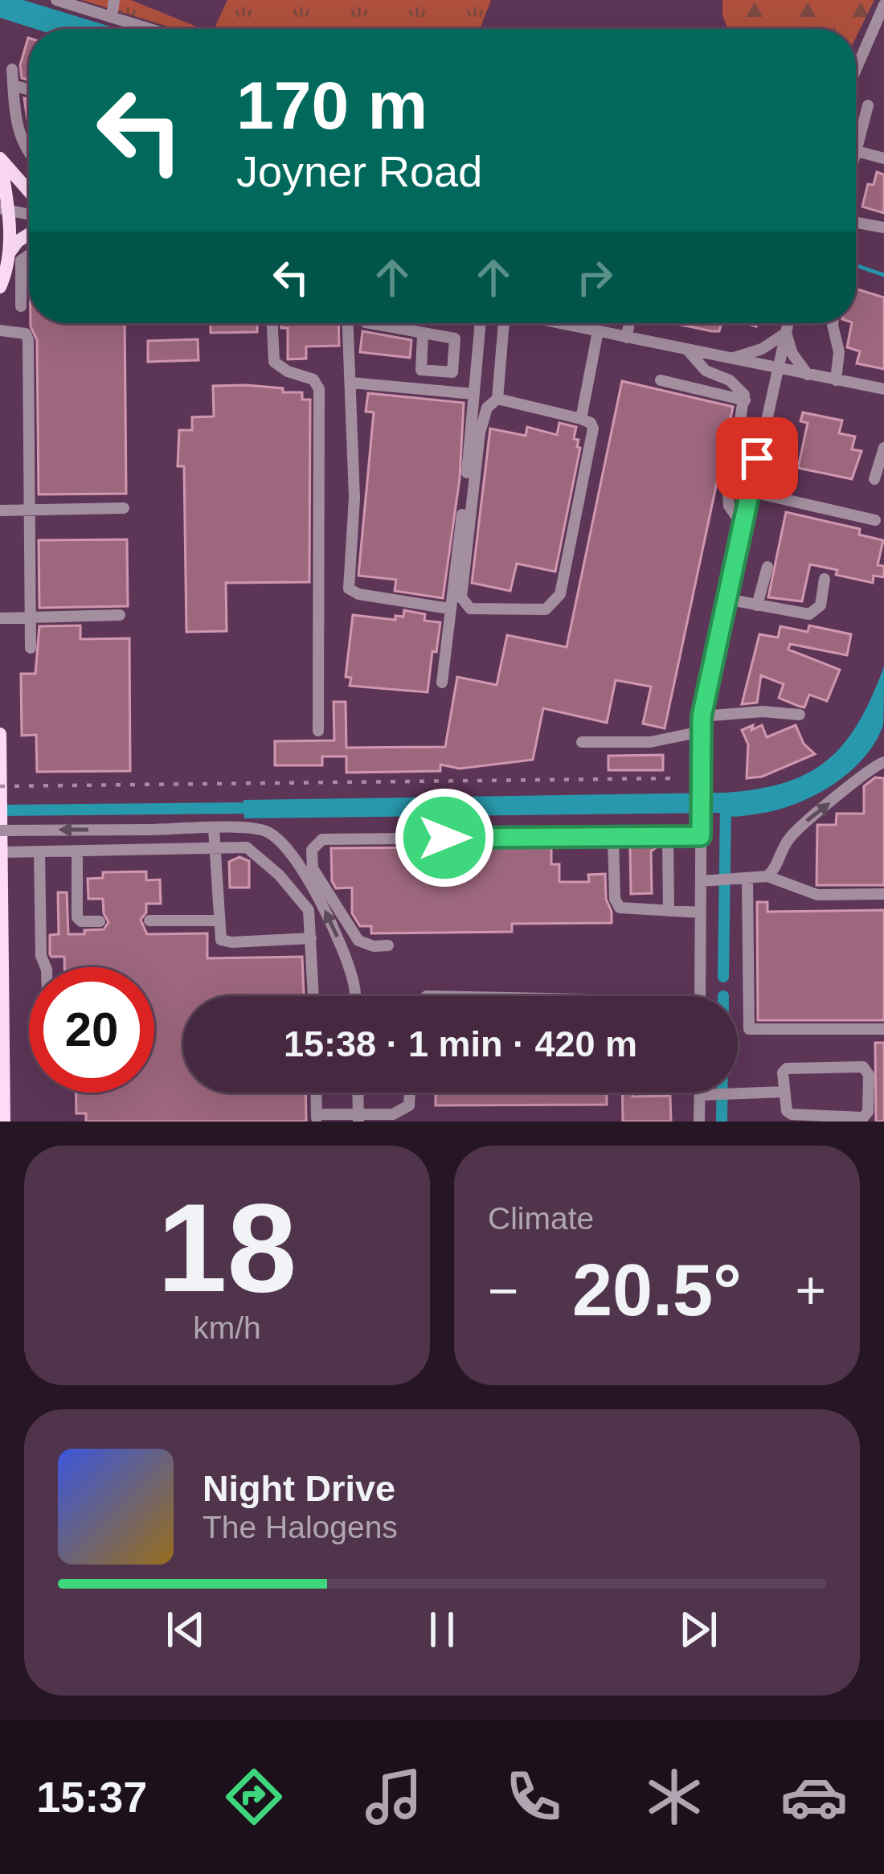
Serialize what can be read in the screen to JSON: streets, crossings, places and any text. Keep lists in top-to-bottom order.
{
  "page": {
    "turn": ["170 m", "Joyner Road"],
    "limit": "20",
    "trip": "15:38 · 1 min · 420 m",
    "tile": [
      ["18", "km/h"],
      "Climate"
    ],
    "heat": ["−", "20.5°", "+"],
    "song": ["Night Drive", "The Halogens"],
    "tabs": "15:37"
  }
}
